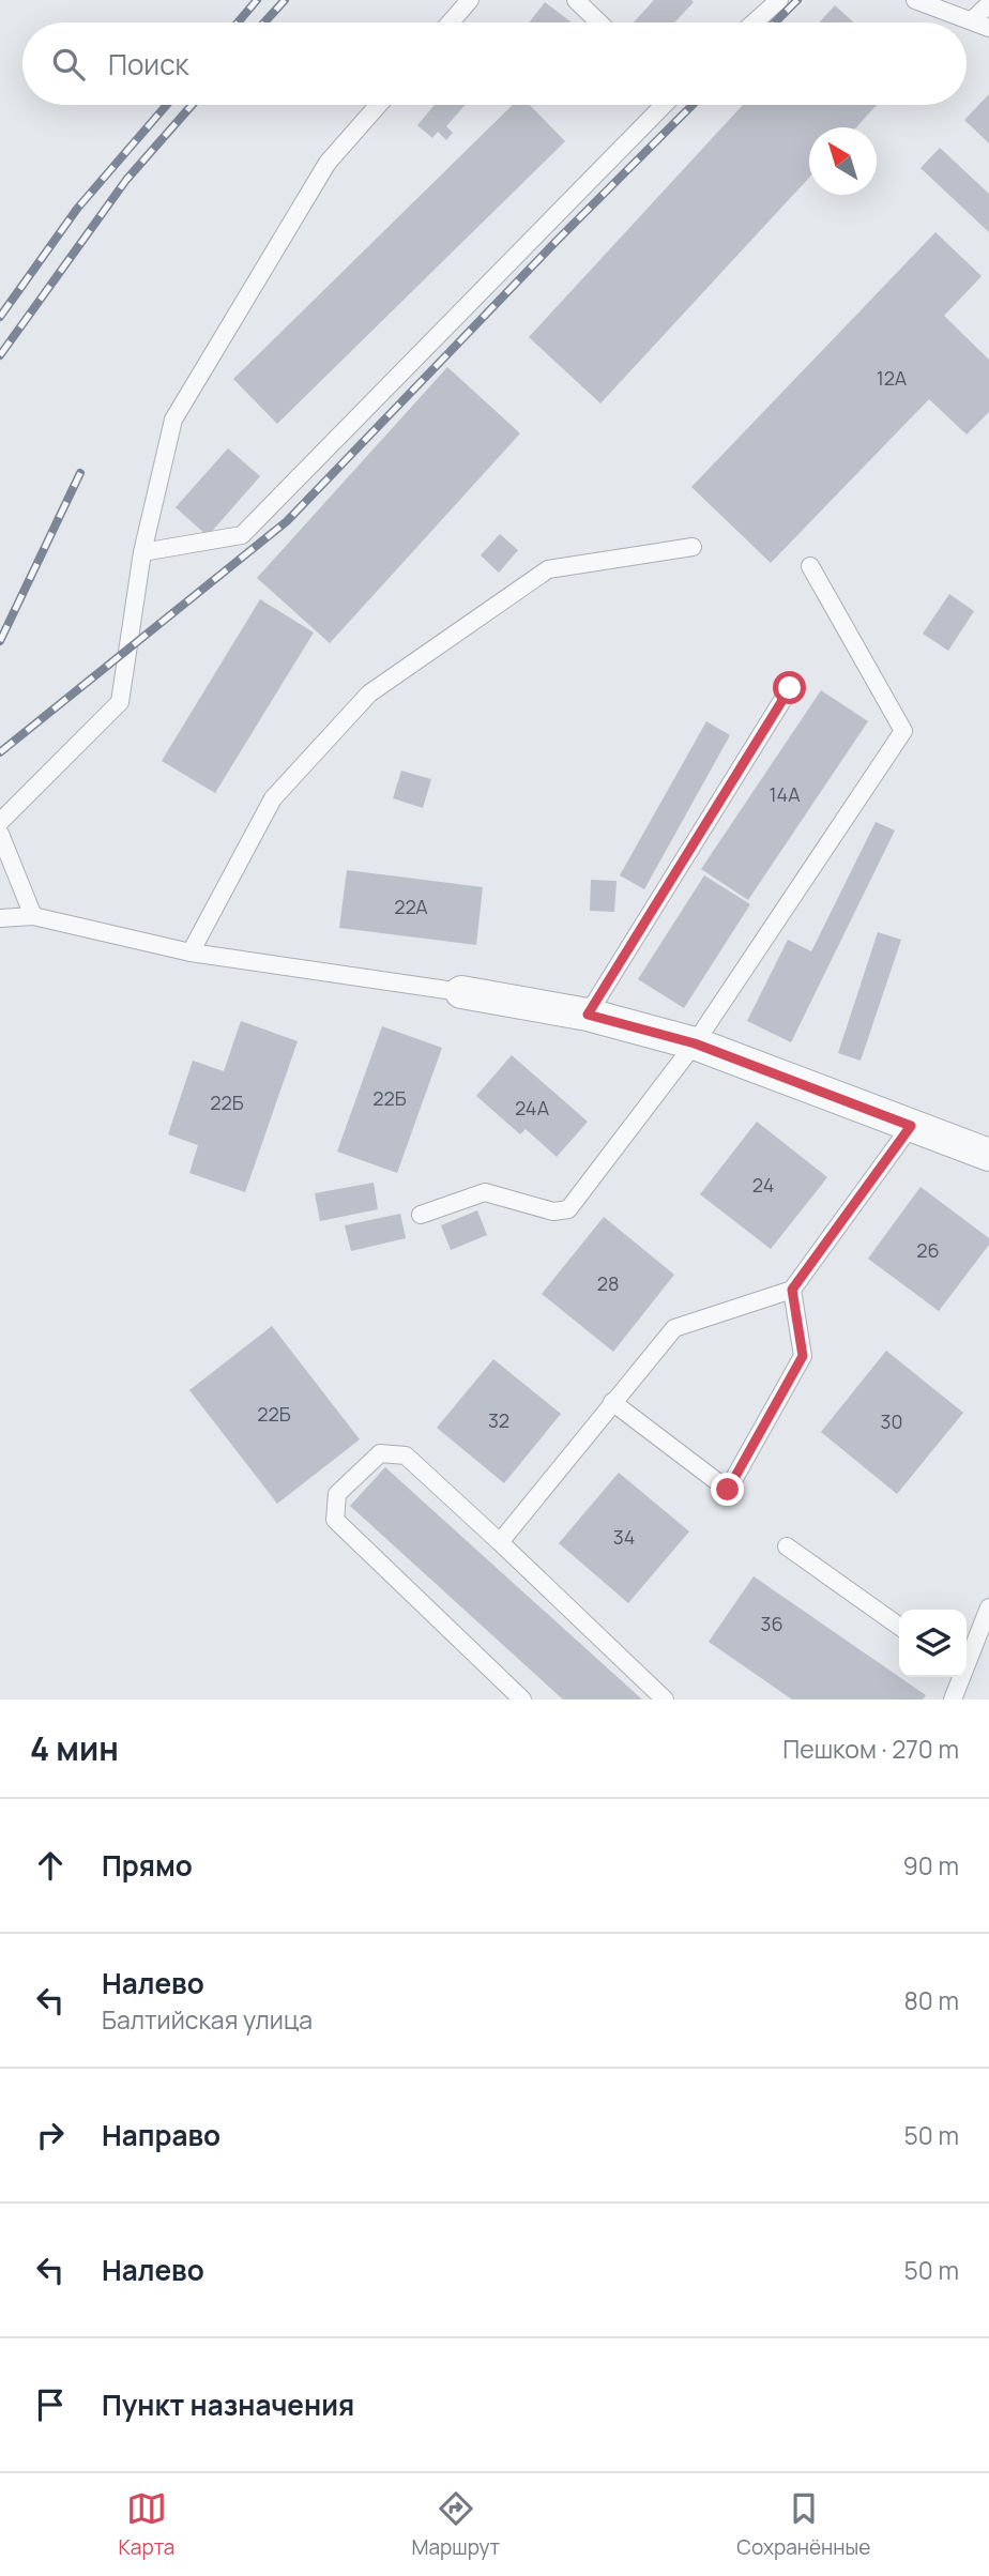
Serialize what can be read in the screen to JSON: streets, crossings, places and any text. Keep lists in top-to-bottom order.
{
  "house_numbers": [
    "12А",
    "14А",
    "22А",
    "22Б",
    "22Б",
    "24А",
    "24",
    "26",
    "28",
    "22Б",
    "32",
    "30",
    "34",
    "36"
  ],
  "north": "top left",
  "page": {
    "search": "Поиск",
    "heading": ["4 мин", "Пешком · 270 m"],
    "list": [
      ["Прямо", "90 m"],
      ["Налево", "Балтийская улица", "80 m"],
      ["Направо", "50 m"],
      ["Налево", "50 m"],
      "Пункт назначения"
    ],
    "nav": ["Карта", "Маршрут", "Сохранённые"]
  }
}
